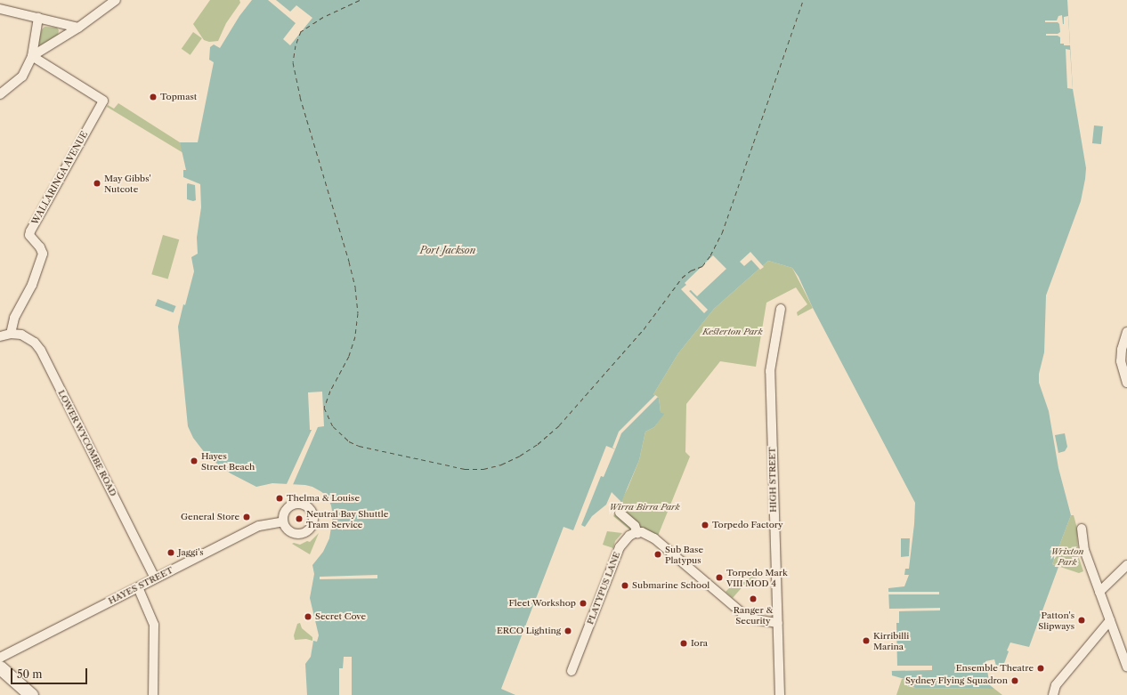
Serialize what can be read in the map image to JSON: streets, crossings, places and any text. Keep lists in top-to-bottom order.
{
  "streets": {
    "street": [
      "WALLARINGA AVENUE",
      "LOWER WYCOMBE ROAD",
      "HIGH STREET",
      "HAYES STREET",
      "PLATYPUS LANE"
    ]
  },
  "crossings": [
    ["WALLARINGA AVENUE", "LOWER WYCOMBE ROAD"],
    ["LOWER WYCOMBE ROAD", "HAYES STREET"]
  ],
  "water": ["Port Jackson"],
  "parks": ["Kesterton Park", "Wirra Birra Park", "Wrixton Park"],
  "places": [
    "Topmast",
    "May Gibbs' Nutcote",
    "Hayes Street Beach",
    "Thelma & Louise",
    "General Store",
    "Neutral Bay Shuttle Tram Service",
    "Torpedo Factory",
    "Jaggi's",
    "Sub Base Platypus",
    "Torpedo Mark VIII MOD 4",
    "Submarine School",
    "Ranger & Security",
    "Fleet Workshop",
    "Secret Cove",
    "Patton's Slipways",
    "ERCO Lighting",
    "Kirribilli Marina",
    "Iora",
    "Ensemble Theatre",
    "Sydney Flying Squadron"
  ],
  "scale_bar": "50 m"
}
